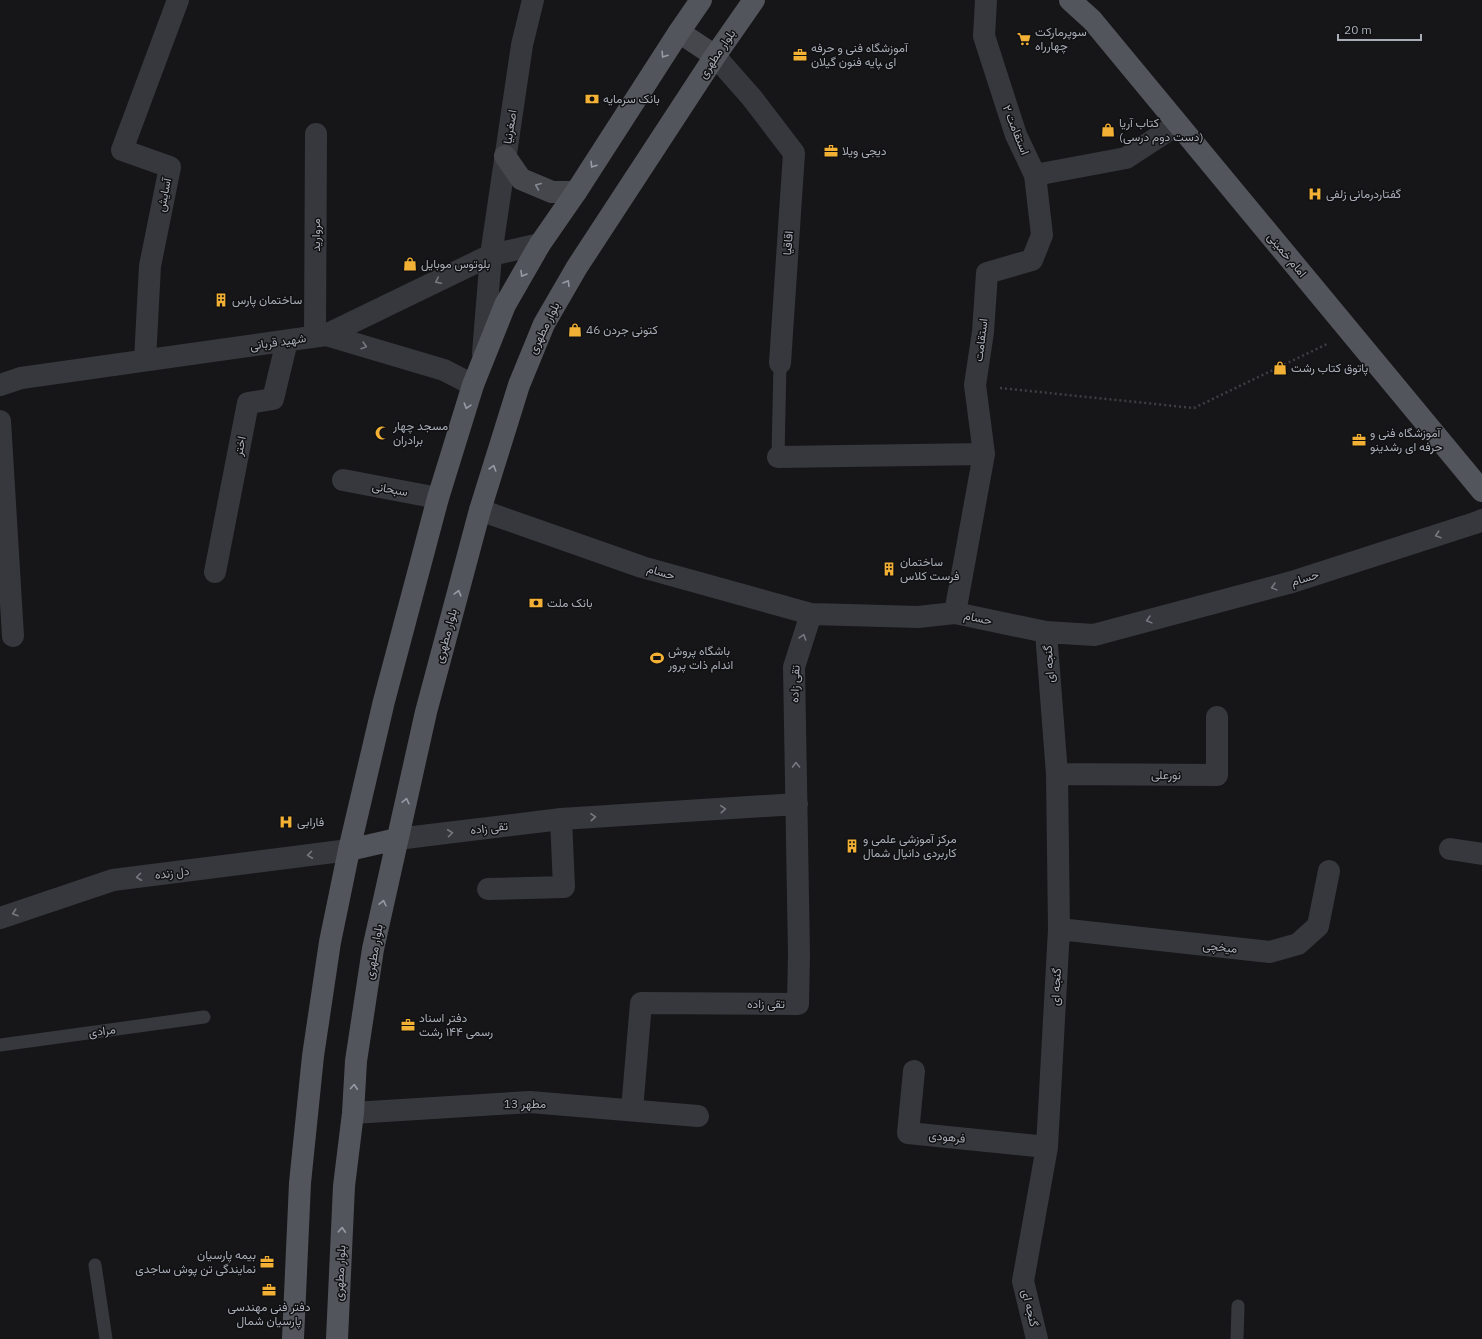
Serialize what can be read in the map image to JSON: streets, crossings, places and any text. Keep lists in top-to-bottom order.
{
  "streets": {
    "main road": ["بلوار مطهری", "امام خمینی"],
    "street": [
      "اصغرنیا",
      "استقامت ۲",
      "آسایش",
      "مروارید",
      "اقاقیا",
      "استقامت",
      "شهید قربانی",
      "اختر",
      "سبحانی",
      "حسام",
      "گنجه ای",
      "تقی زاده",
      "نورعلی",
      "دل زنده",
      "میخچی",
      "مطهر 13",
      "فرهودی"
    ],
    "lane": ["مرادی"]
  },
  "crossings": [
    ["بلوار مطهری", "اقاقیا"],
    ["بلوار مطهری", "حسام"],
    ["بلوار مطهری", "تقی زاده"],
    ["بلوار مطهری", "مطهر 13"],
    ["اصغرنیا", "شهید قربانی"],
    ["استقامت ۲", "استقامت"],
    ["آسایش", "شهید قربانی"],
    ["مروارید", "شهید قربانی"],
    ["استقامت", "حسام"],
    ["شهید قربانی", "اختر"],
    ["حسام", "گنجه ای"],
    ["حسام", "تقی زاده"],
    ["گنجه ای", "نورعلی"],
    ["گنجه ای", "میخچی"],
    ["گنجه ای", "فرهودی"],
    ["تقی زاده", "مطهر 13"]
  ],
  "one_way": ["حسام", "دل زنده"],
  "places": {
    "supermarket": ["سوپرمارکت چهارراه"],
    "office": [
      "آموزشگاه فنی و حرفه ای ‍پایه فنون گیلان",
      "دیجی ویلا",
      "آموزشگاه فنی و حرفه ای رشدینو",
      "دفتر اسناد رسمی ۱۴۴ رشت",
      "بیمه پارسیان نمایندگی تن پوش ساجدی",
      "دفتر فنی مهندسی پارسیان شمال"
    ],
    "bank": ["بانک سرمایه", "بانک ملت"],
    "shop": [
      "کتاب آریا (دست دوم درسی)",
      "بلوتوس موبایل",
      "کتونی جردن 46",
      "پاتوق کتاب رشت"
    ],
    "hospital": ["گفتاردرمانی زلفی", "فارابی"],
    "building": ["ساختمان پارس", "ساختمان فرست کلاس", "مرکز آموزشی علمی و کاربردی دانیال شمال"],
    "mosque": ["مسجد چهار برادران"],
    "sports": ["باشگاه پروش اندام ذات پرور"]
  },
  "scale_bar": "20 m"
}
